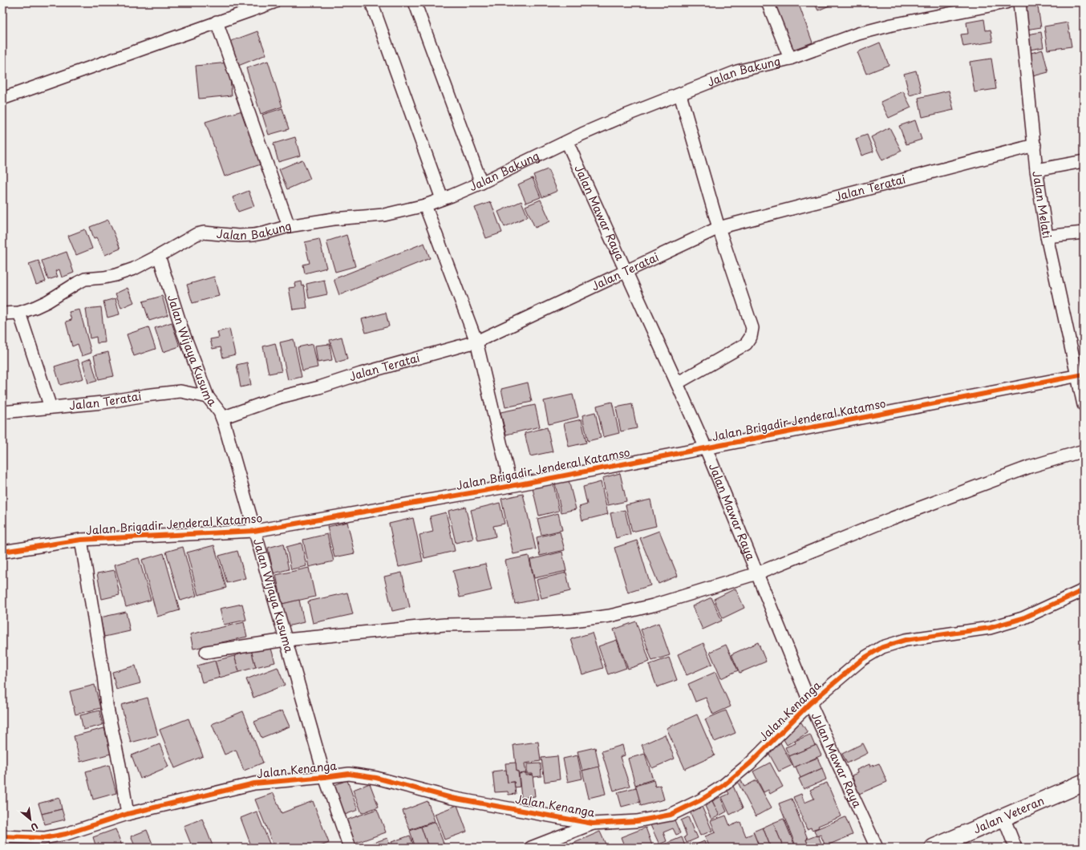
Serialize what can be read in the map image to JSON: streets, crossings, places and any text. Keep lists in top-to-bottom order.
{
  "streets": {
    "main road": ["Jalan Veteran"],
    "street": [
      "Jalan Bakung",
      "Jalan Teratai",
      "Jalan Melati",
      "Jalan Mawar Raya",
      "Jalan Wijaya Kusuma",
      "Jalan Brigadir Jenderal Katamso",
      "Jalan Kenanga"
    ]
  },
  "crossings": [
    ["Jalan Bakung", "Jalan Mawar Raya"],
    ["Jalan Bakung", "Jalan Wijaya Kusuma"],
    ["Jalan Teratai", "Jalan Melati"],
    ["Jalan Teratai", "Jalan Mawar Raya"],
    ["Jalan Teratai", "Jalan Wijaya Kusuma"],
    ["Jalan Melati", "Jalan Brigadir Jenderal Katamso"],
    ["Jalan Mawar Raya", "Jalan Brigadir Jenderal Katamso"],
    ["Jalan Mawar Raya", "Jalan Kenanga"],
    ["Jalan Wijaya Kusuma", "Jalan Brigadir Jenderal Katamso"],
    ["Jalan Wijaya Kusuma", "Jalan Kenanga"]
  ],
  "north": "bottom right"
}
